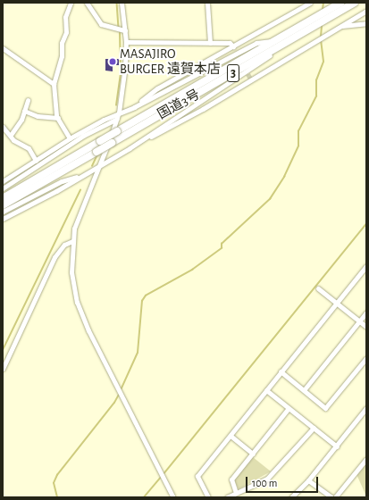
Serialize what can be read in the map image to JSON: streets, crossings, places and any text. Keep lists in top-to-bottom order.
{
  "streets": {
    "highway": ["3", "国道3号"]
  },
  "places": ["MASAJIRO BURGER 遠賀本店"],
  "scale_bar": "100 m"
}
